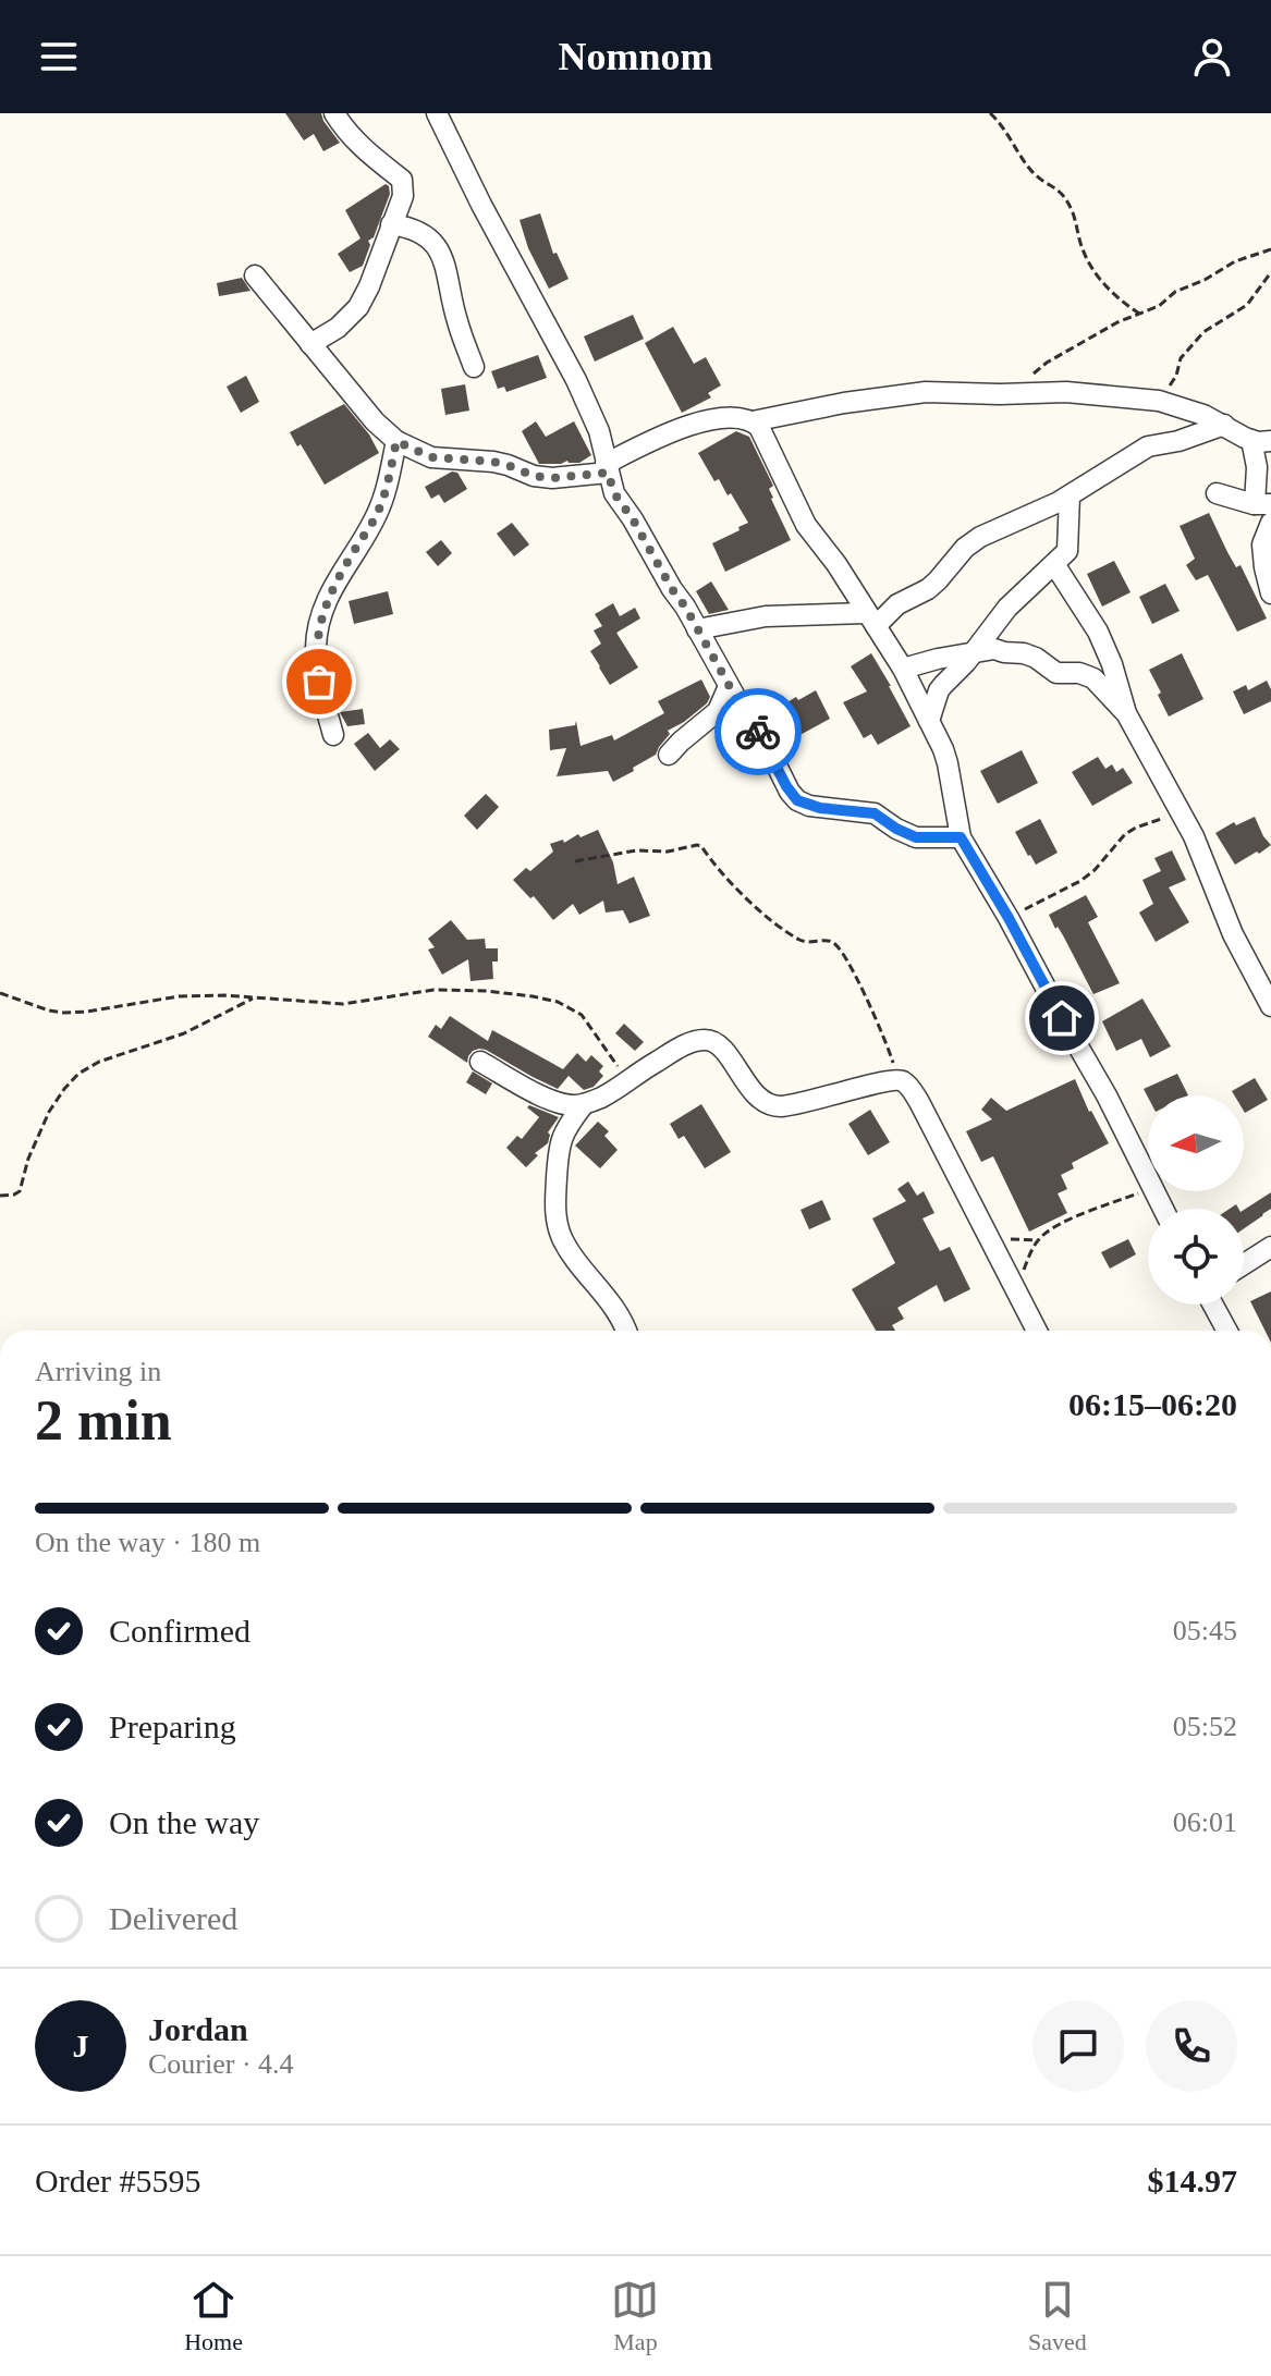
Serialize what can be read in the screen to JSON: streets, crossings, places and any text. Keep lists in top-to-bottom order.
{
  "north": "left",
  "page": {
    "header": "Nomnom",
    "heading": ["2 min", "Arriving in", "06:15–06:20"],
    "panel": [
      "Jordan",
      "Courier · 4.4",
      "Order #5595",
      "$14.97"
    ],
    "bar": "On the way · 180 m",
    "list": [
      ["Confirmed", "05:45"],
      ["Preparing", "05:52"],
      ["On the way", "06:01"],
      "Delivered"
    ],
    "round": "J",
    "tabs": ["Home", "Map", "Saved"]
  }
}
